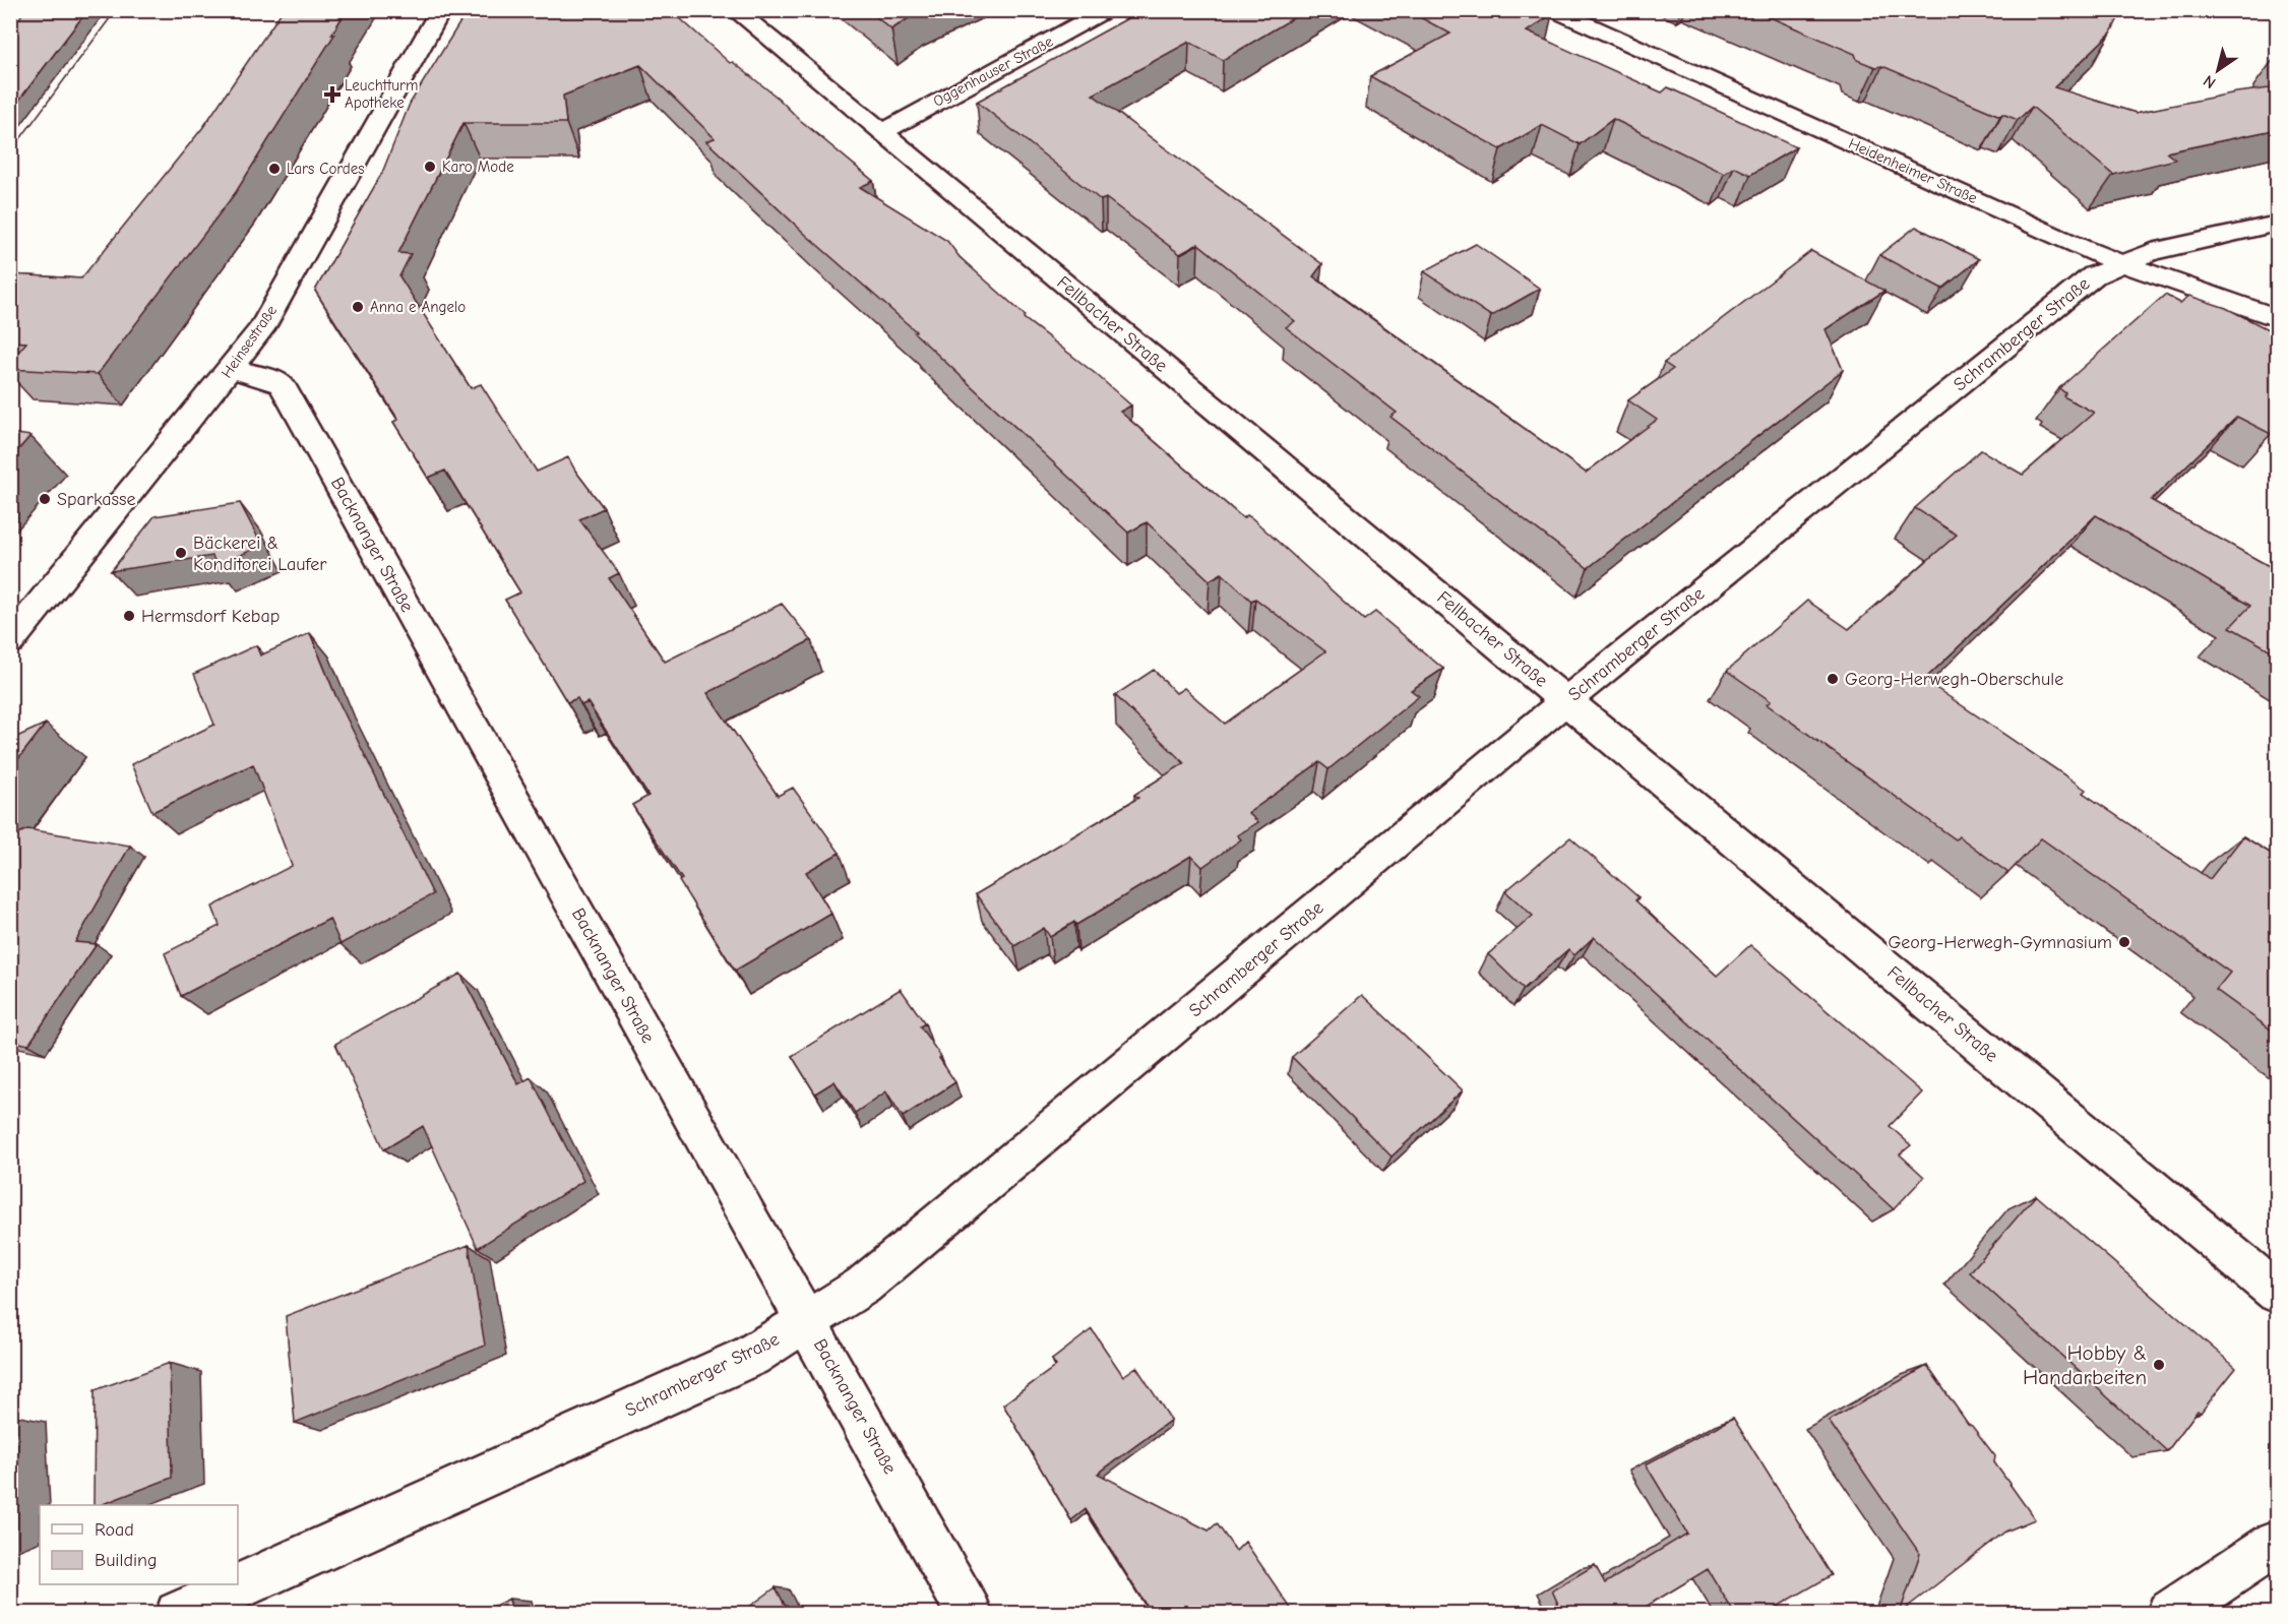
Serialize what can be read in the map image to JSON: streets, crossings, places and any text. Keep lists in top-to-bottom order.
{
  "streets": {
    "street": [
      "Oggenhauser Straße",
      "Heidenheimer Straße",
      "Fellbacher Straße",
      "Schramberger Straße",
      "Heinsestraße",
      "Backnanger Straße"
    ]
  },
  "crossings": [
    ["Oggenhauser Straße", "Fellbacher Straße"],
    ["Heidenheimer Straße", "Schramberger Straße"],
    ["Fellbacher Straße", "Schramberger Straße"],
    ["Schramberger Straße", "Backnanger Straße"],
    ["Heinsestraße", "Backnanger Straße"]
  ],
  "places": {
    "health": ["Leuchtturm Apotheke"],
    "other": [
      "Karo Mode",
      "Lars Cordes",
      "Anna e Angelo",
      "Sparkasse",
      "Bäckerei & Konditorei Laufer",
      "Hermsdorf Kebap",
      "Georg-Herwegh-Oberschule",
      "Georg-Herwegh-Gymnasium",
      "Hobby & Handarbeiten"
    ]
  },
  "legend": ["Road", "Building"],
  "north": "bottom left"
}
